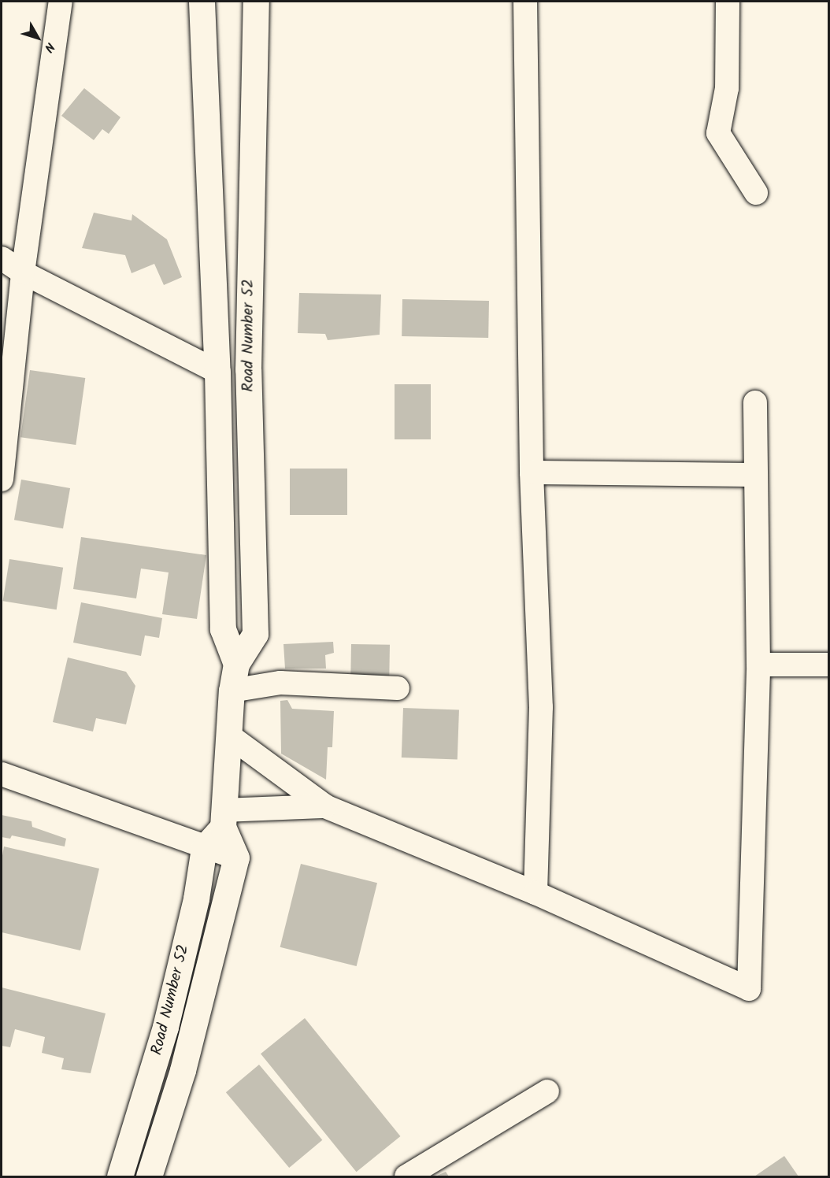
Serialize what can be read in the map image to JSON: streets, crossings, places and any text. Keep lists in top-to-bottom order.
{
  "streets": {
    "main road": ["Road Number 52"]
  },
  "north": "bottom right"
}
